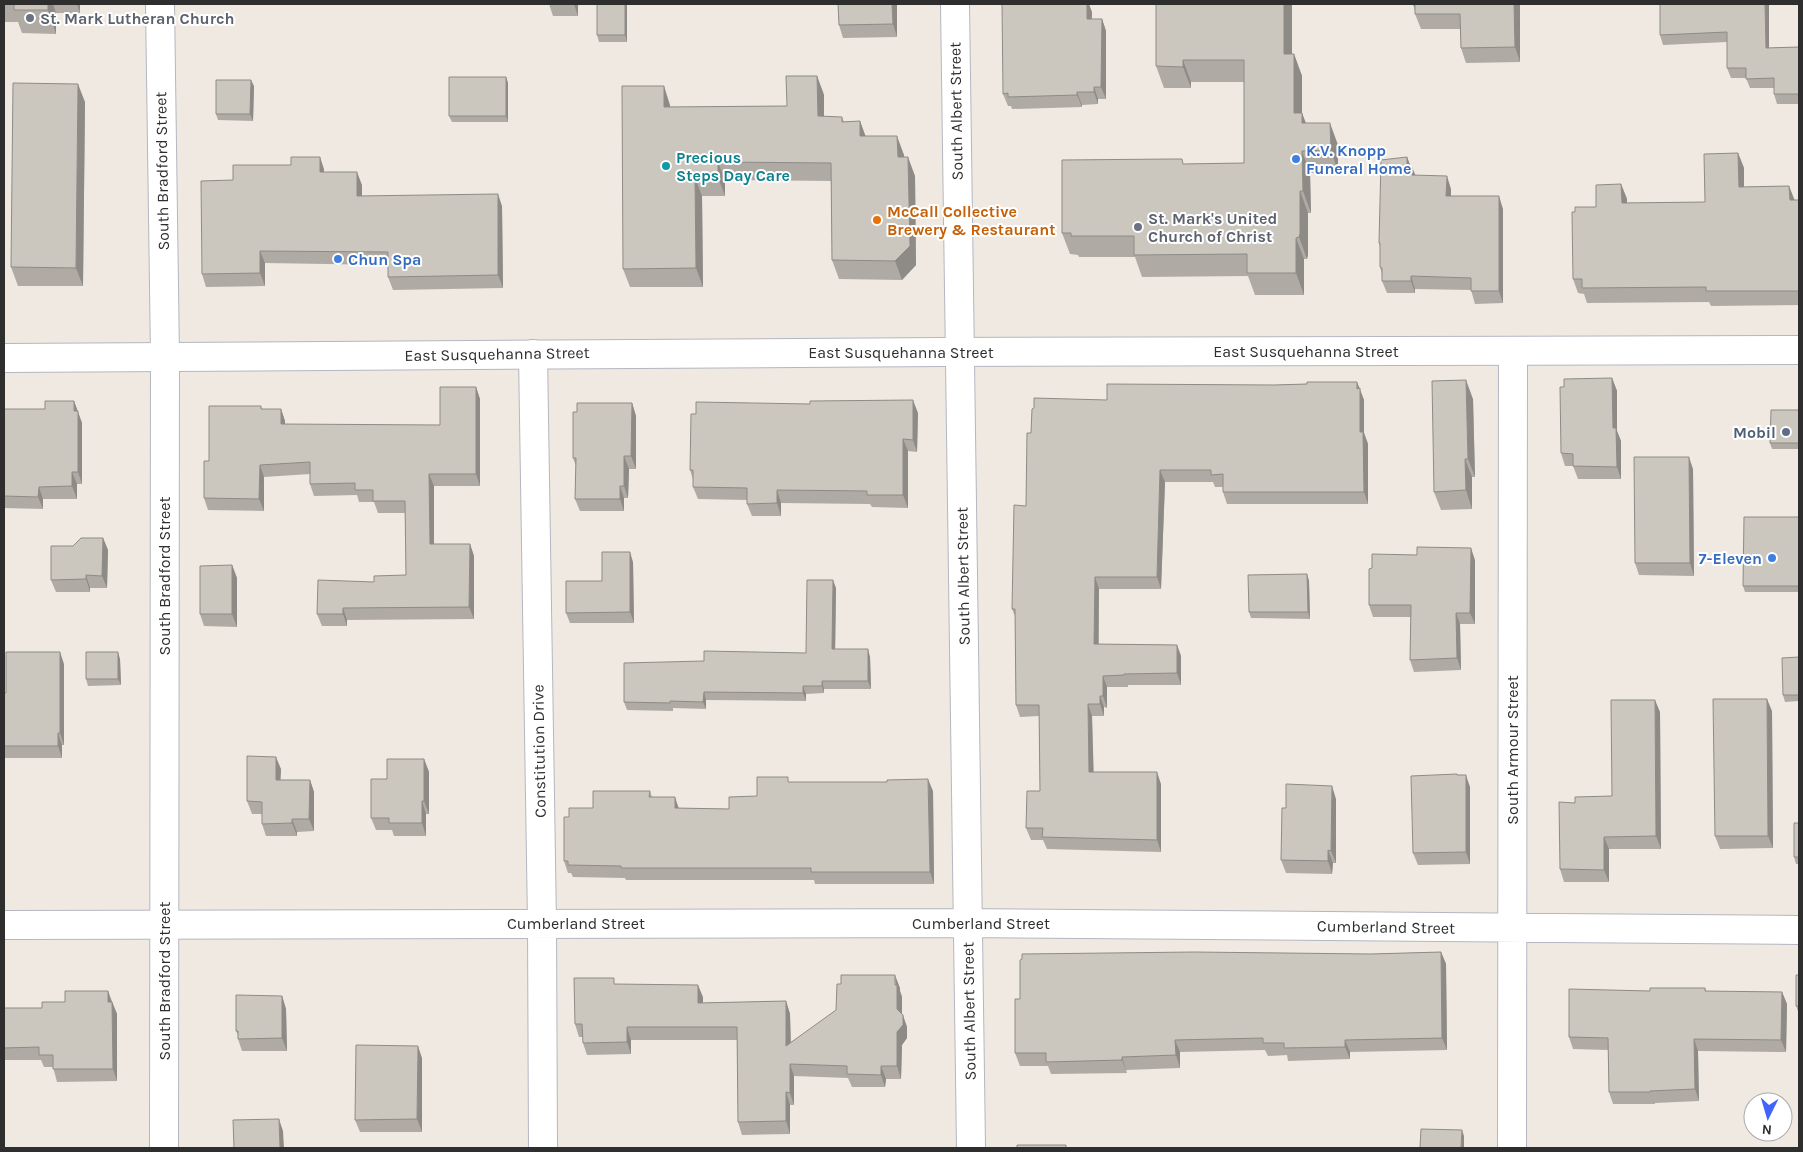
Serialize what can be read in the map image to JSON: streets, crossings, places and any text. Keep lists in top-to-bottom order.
{
  "streets": {
    "street": [
      "South Albert Street",
      "South Bradford Street",
      "East Susquehanna Street",
      "South Armour Street",
      "Constitution Drive",
      "Cumberland Street"
    ]
  },
  "crossings": [
    ["South Albert Street", "East Susquehanna Street"],
    ["South Albert Street", "Cumberland Street"],
    ["South Bradford Street", "East Susquehanna Street"],
    ["South Bradford Street", "Cumberland Street"],
    ["East Susquehanna Street", "South Armour Street"],
    ["East Susquehanna Street", "Constitution Drive"],
    ["South Armour Street", "Cumberland Street"],
    ["Constitution Drive", "Cumberland Street"]
  ],
  "places": [
    "St. Mark Lutheran Church",
    "K.V. Knopp Funeral Home",
    "Precious Steps Day Care",
    "McCall Collective Brewery & Restaurant",
    "St. Mark's United Church of Christ",
    "Chun Spa",
    "Mobil",
    "7-Eleven"
  ],
  "north": "bottom"
}
